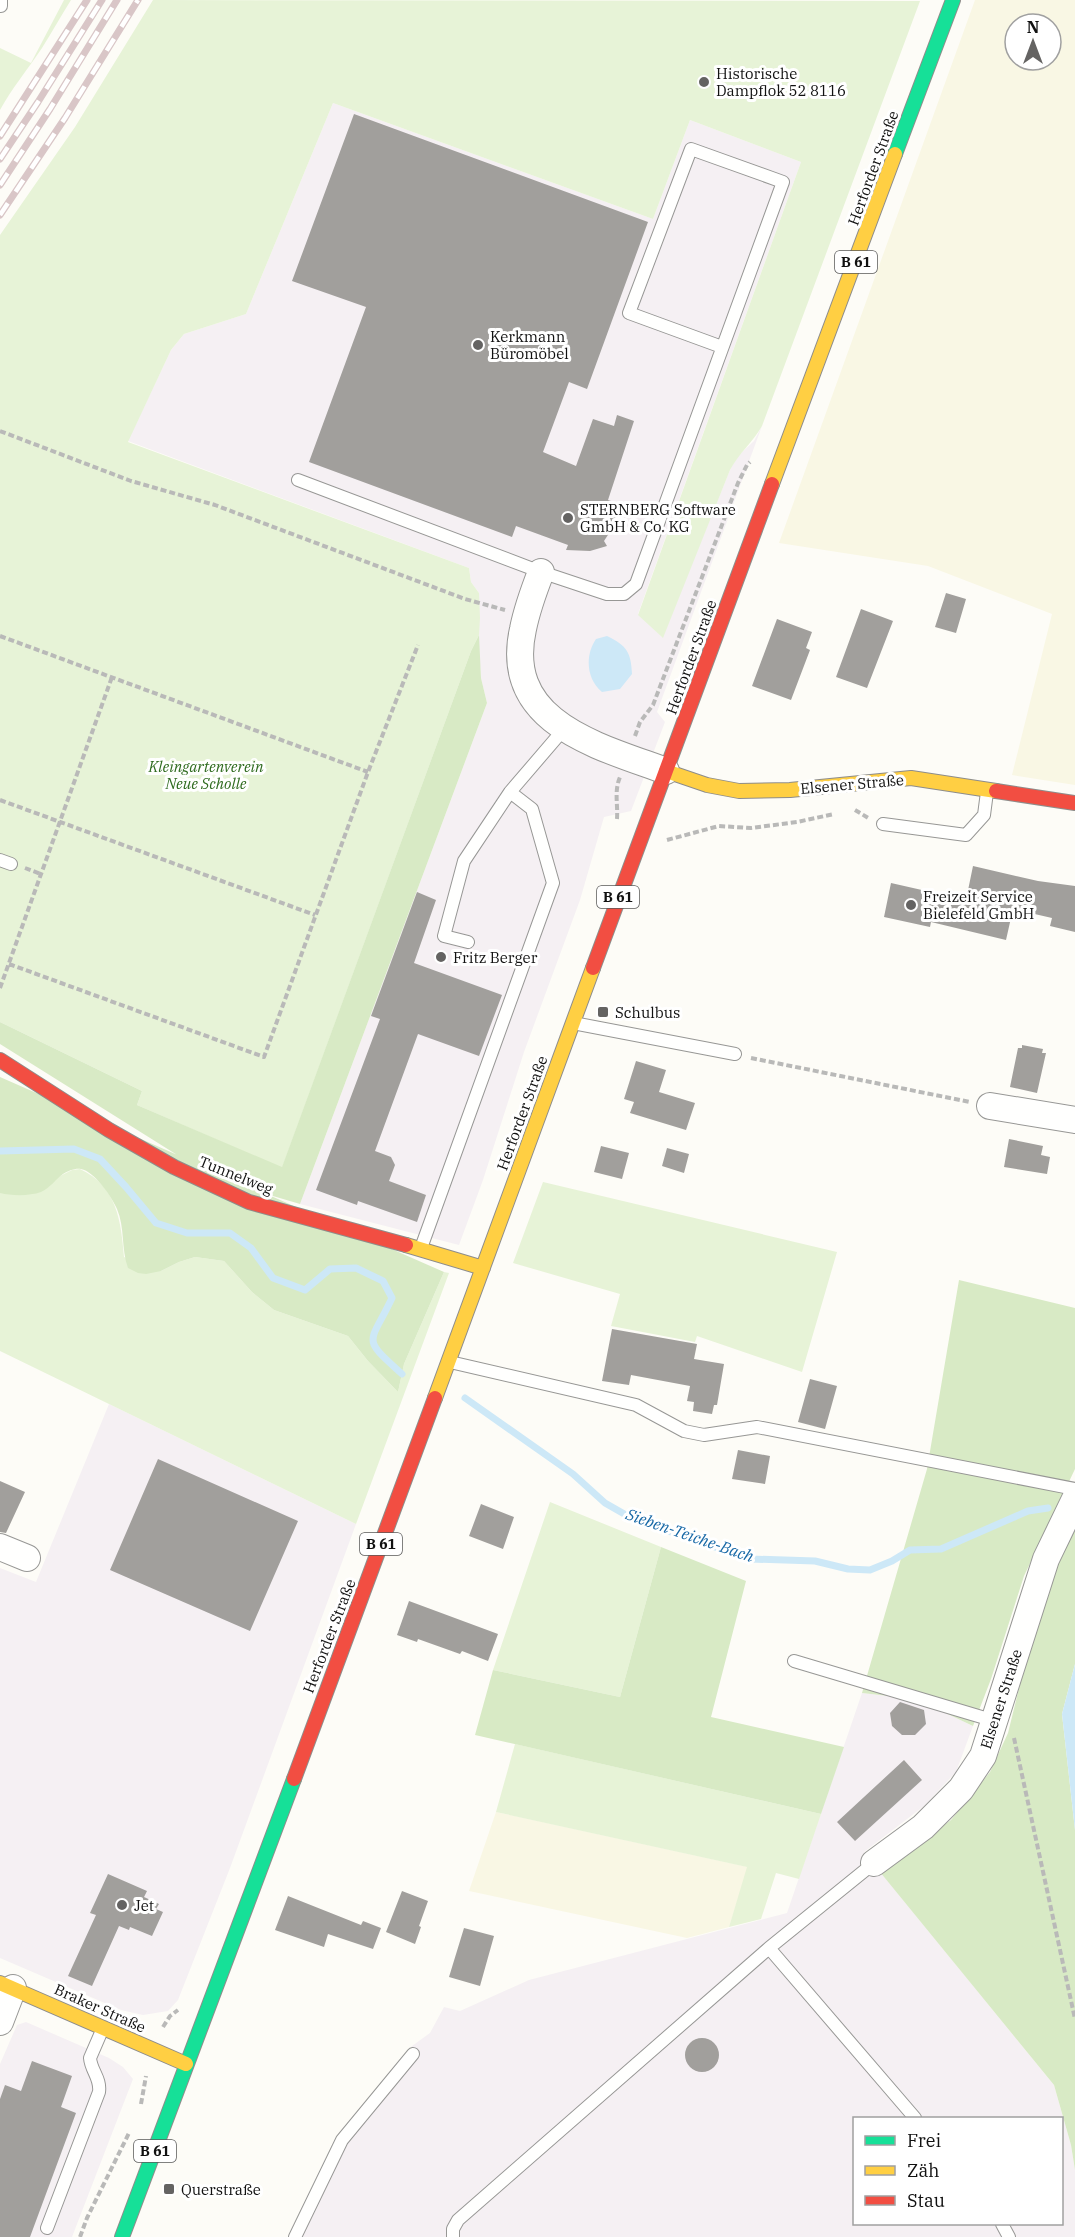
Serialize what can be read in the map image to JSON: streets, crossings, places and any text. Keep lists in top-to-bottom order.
{
  "streets": {
    "main road": [
      "Herforder Straße",
      "B 61",
      "Elsener Straße",
      "Tunnelweg",
      "Braker Straße"
    ]
  },
  "crossings": [
    ["Herforder Straße", "Elsener Straße"],
    ["Herforder Straße", "Tunnelweg"],
    ["Herforder Straße", "Braker Straße"]
  ],
  "water": ["Sieben-Teiche-Bach"],
  "parks": ["Kleingartenverein Neue Scholle"],
  "places": {
    "other": [
      "Historische Dampflok 52 8116",
      "Kerkmann Büromöbel",
      "STERNBERG Software GmbH & Co. KG",
      "Freizeit Service Bielefeld GmbH",
      "Fritz Berger",
      "Jet"
    ],
    "transit": ["Schulbus", "Querstraße"]
  },
  "legend": ["Frei", "Zäh", "Stau"],
  "north": "top"
}
